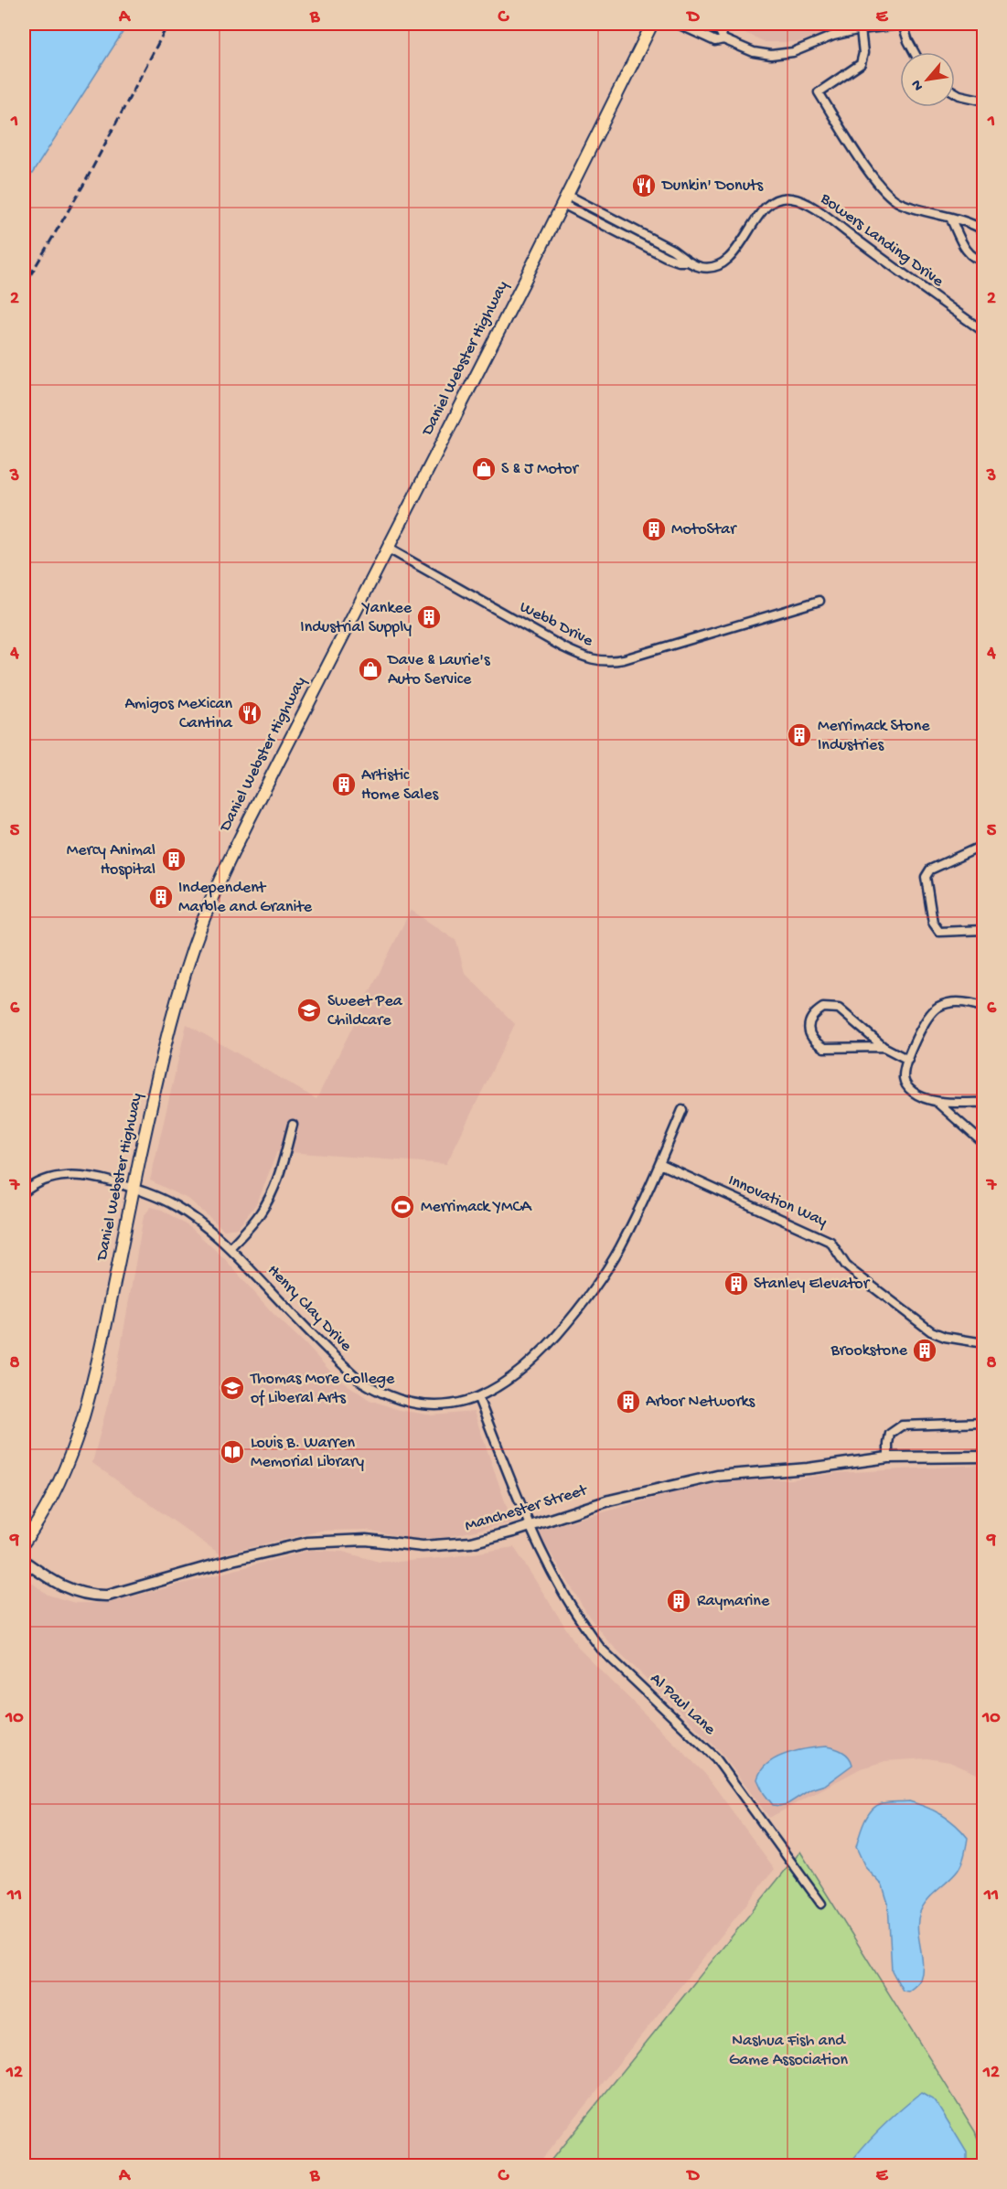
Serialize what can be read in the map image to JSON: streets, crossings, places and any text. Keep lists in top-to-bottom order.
{
  "streets": {
    "main road": ["Daniel Webster Highway"],
    "street": [
      "Bowers Landing Drive",
      "Webb Drive",
      "Innovation Way",
      "Henry Clay Drive",
      "Manchester Street",
      "Al Paul Lane"
    ]
  },
  "crossings": [
    ["Bowers Landing Drive", "Daniel Webster Highway"],
    ["Daniel Webster Highway", "Webb Drive"],
    ["Daniel Webster Highway", "Henry Clay Drive"],
    ["Innovation Way", "Henry Clay Drive"],
    ["Manchester Street", "Al Paul Lane"]
  ],
  "parks": ["Nashua Fish and Game Association"],
  "places": {
    "restaurant": ["Dunkin' Donuts", "Amigos Mexican Cantina"],
    "shop": ["S & J Motor", "Dave & Laurie's Auto Service"],
    "building": [
      "MotoStar",
      "Yankee Industrial Supply",
      "Merrimack Stone Industries",
      "Artistic Home Sales",
      "Mercy Animal Hospital",
      "Independent Marble and Granite",
      "Stanley Elevator",
      "Brookstone",
      "Arbor Networks",
      "Raymarine"
    ],
    "school or university": ["Sweet Pea Childcare", "Thomas More College of Liberal Arts"],
    "sports": ["Merrimack YMCA"],
    "library": ["Louis B. Warren Memorial Library"]
  },
  "north": "bottom left",
  "grid": {
    "columns": [
      "A",
      "B",
      "C",
      "D",
      "E"
    ],
    "rows": [
      "1",
      "2",
      "3",
      "4",
      "5",
      "6",
      "7",
      "8",
      "9",
      "10",
      "11",
      "12"
    ]
  }
}
